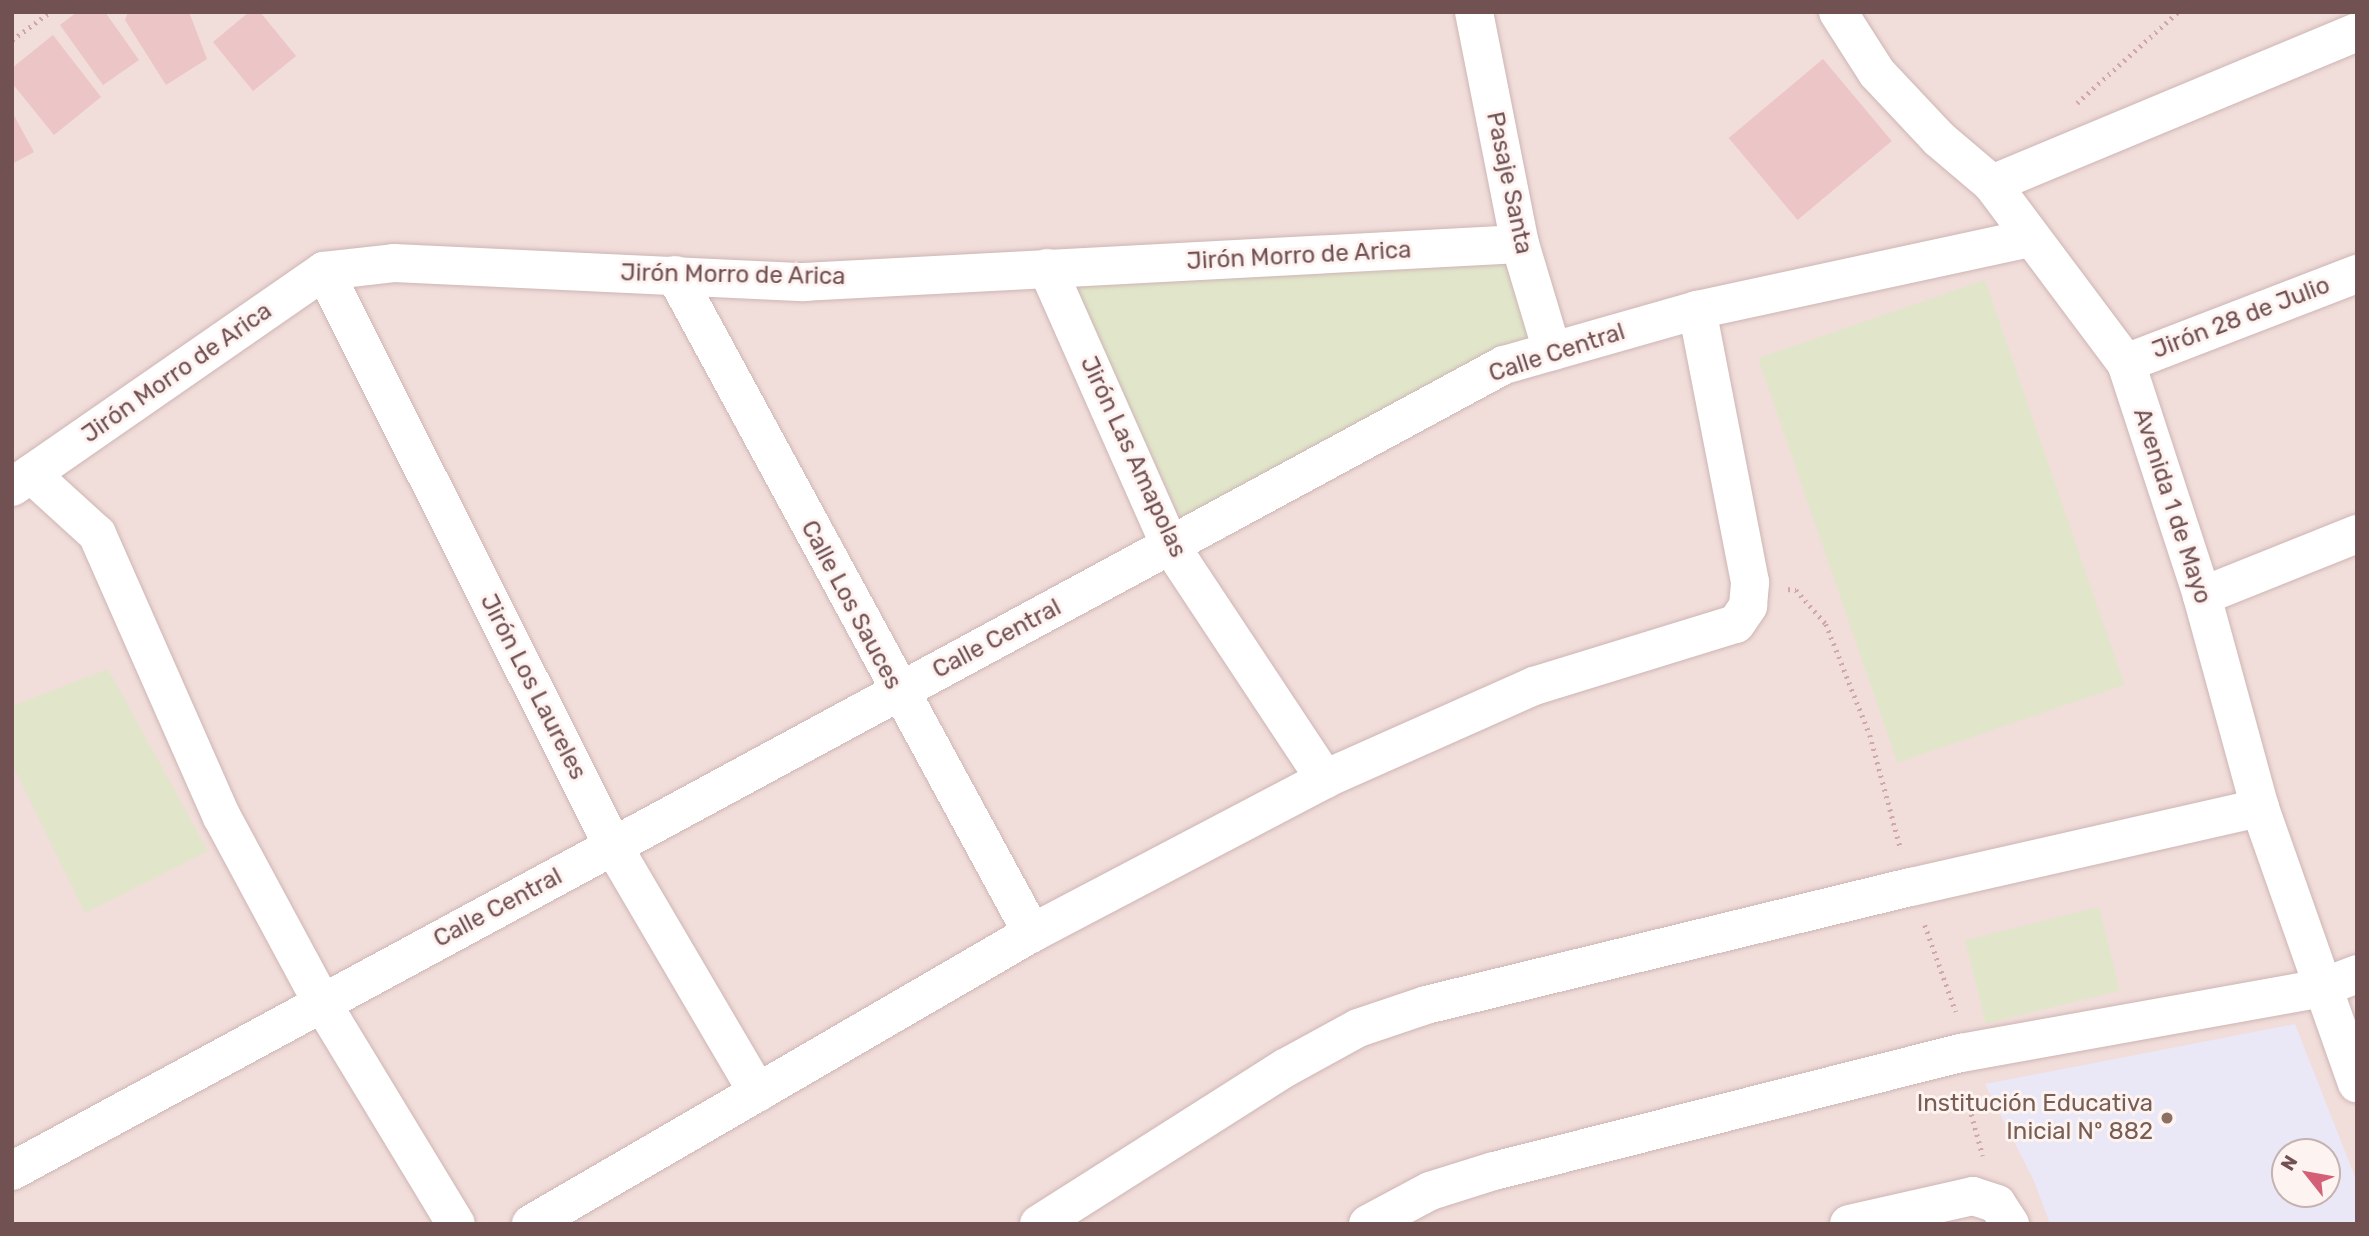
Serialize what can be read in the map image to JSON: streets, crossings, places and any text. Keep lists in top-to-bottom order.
{
  "streets": {
    "street": [
      "Pasaje Santa",
      "Jirón Morro de Arica",
      "Jirón 28 de Julio",
      "Calle Central",
      "Jirón Las Amapolas",
      "Avenida 1 de Mayo",
      "Calle Los Sauces",
      "Jirón Los Laureles"
    ]
  },
  "crossings": [
    ["Pasaje Santa", "Jirón Morro de Arica"],
    ["Pasaje Santa", "Calle Central"],
    ["Jirón Morro de Arica", "Jirón Las Amapolas"],
    ["Jirón Morro de Arica", "Calle Los Sauces"],
    ["Jirón Morro de Arica", "Jirón Los Laureles"],
    ["Jirón 28 de Julio", "Avenida 1 de Mayo"],
    ["Calle Central", "Jirón Las Amapolas"],
    ["Calle Central", "Avenida 1 de Mayo"],
    ["Calle Central", "Calle Los Sauces"],
    ["Calle Central", "Jirón Los Laureles"]
  ],
  "places": ["Institución Educativa Inicial Nº 882"],
  "north": "top left"
}
